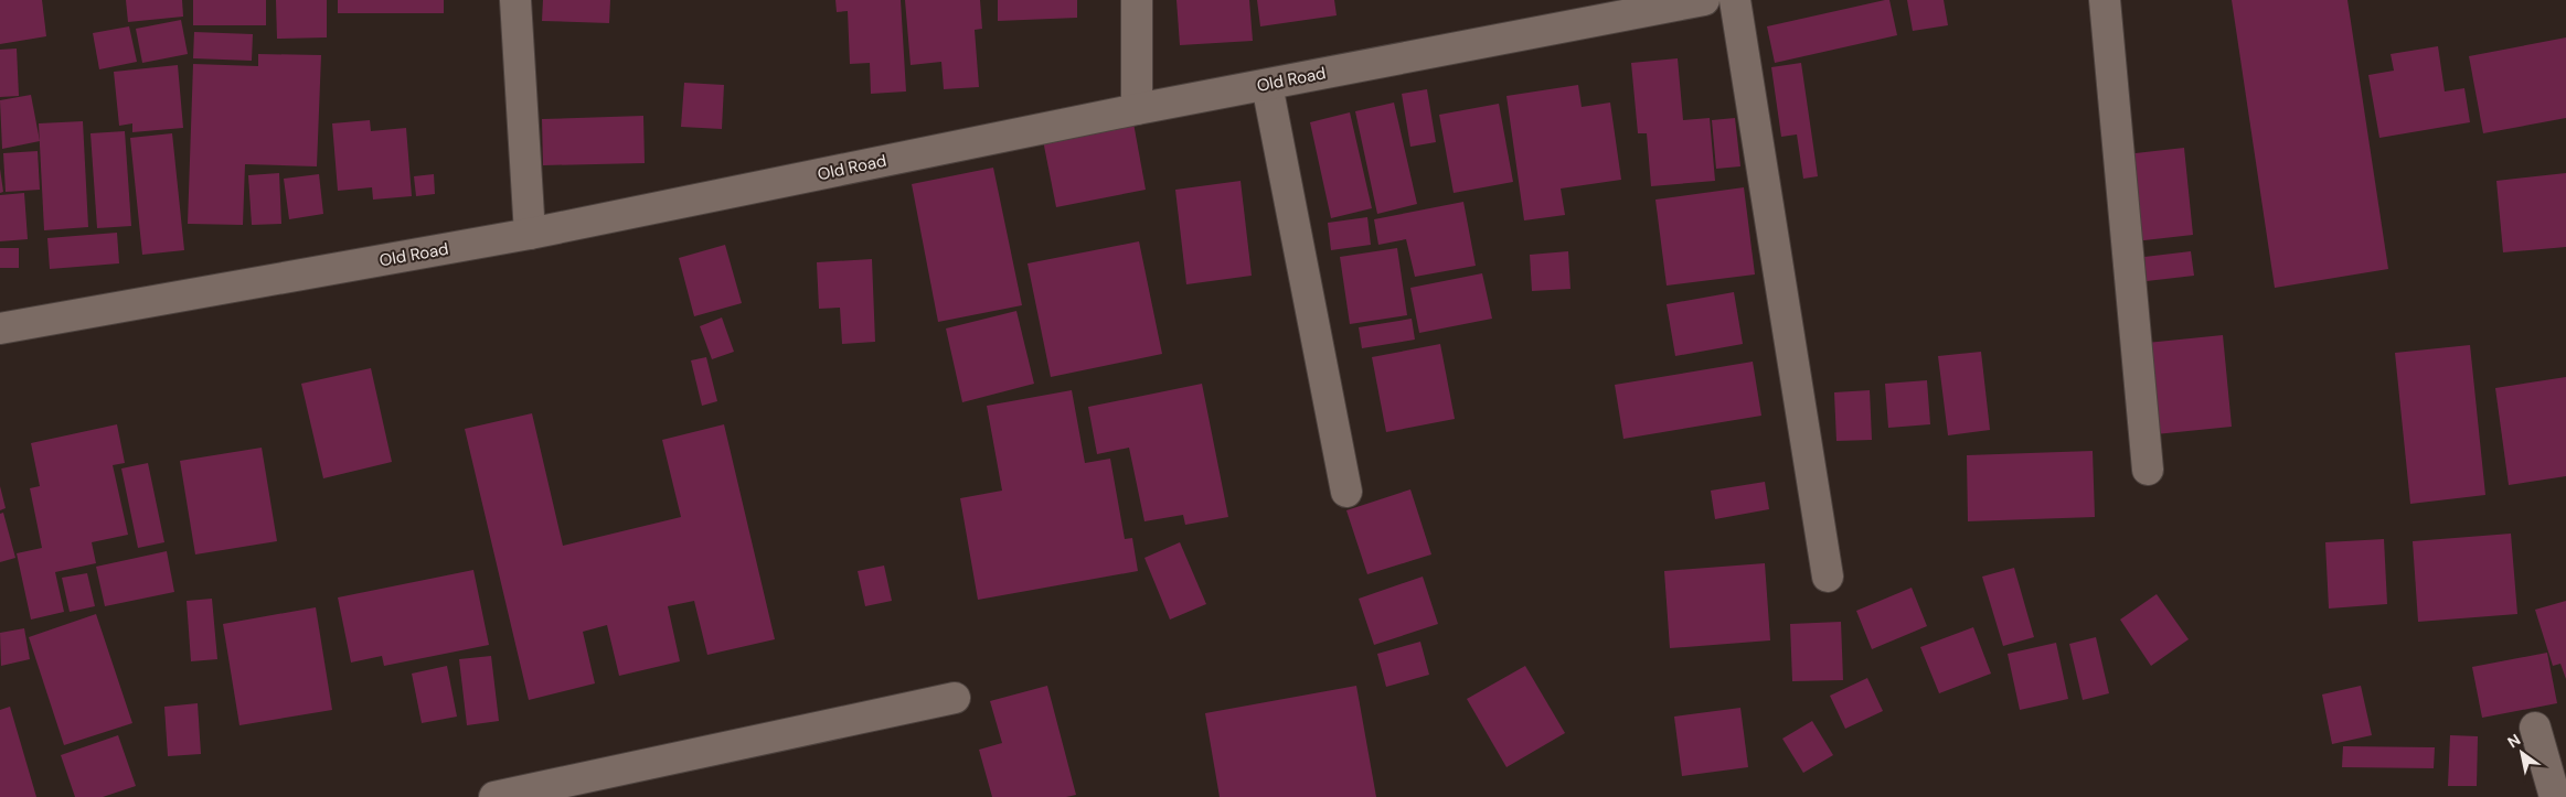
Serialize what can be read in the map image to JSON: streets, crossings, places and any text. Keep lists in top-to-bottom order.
{
  "streets": {
    "street": ["Old Road"]
  },
  "north": "top left"
}
